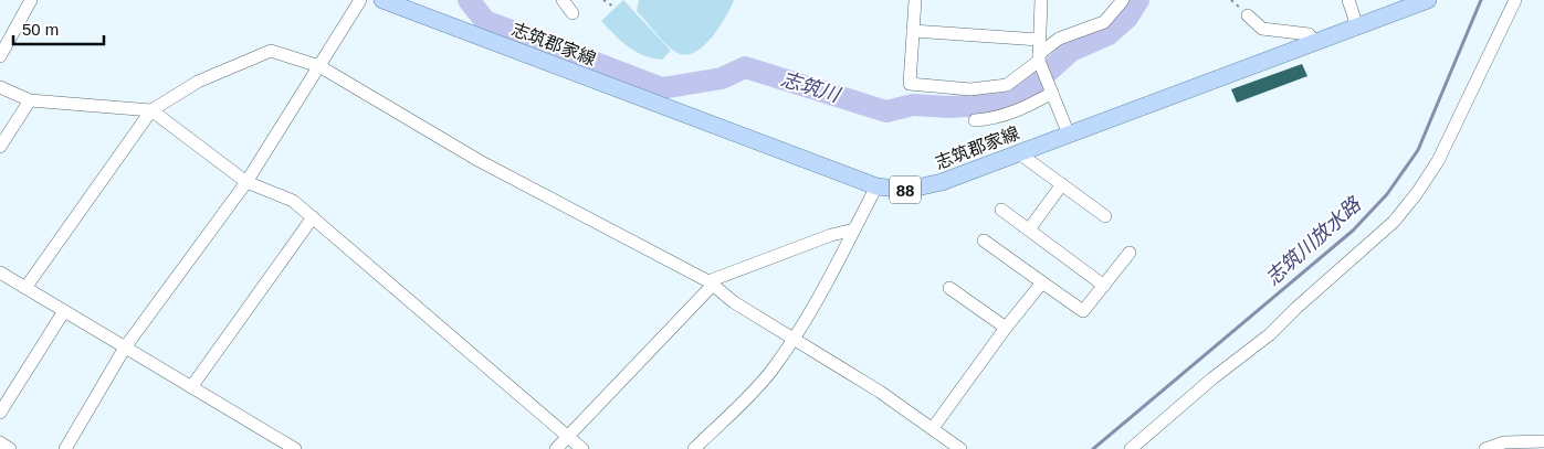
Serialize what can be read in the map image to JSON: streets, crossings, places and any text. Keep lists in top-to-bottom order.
{
  "streets": {
    "main road": ["志筑郡家線", "88"]
  },
  "water": ["志筑川", "志筑川放水路"],
  "scale_bar": "50 m"
}
